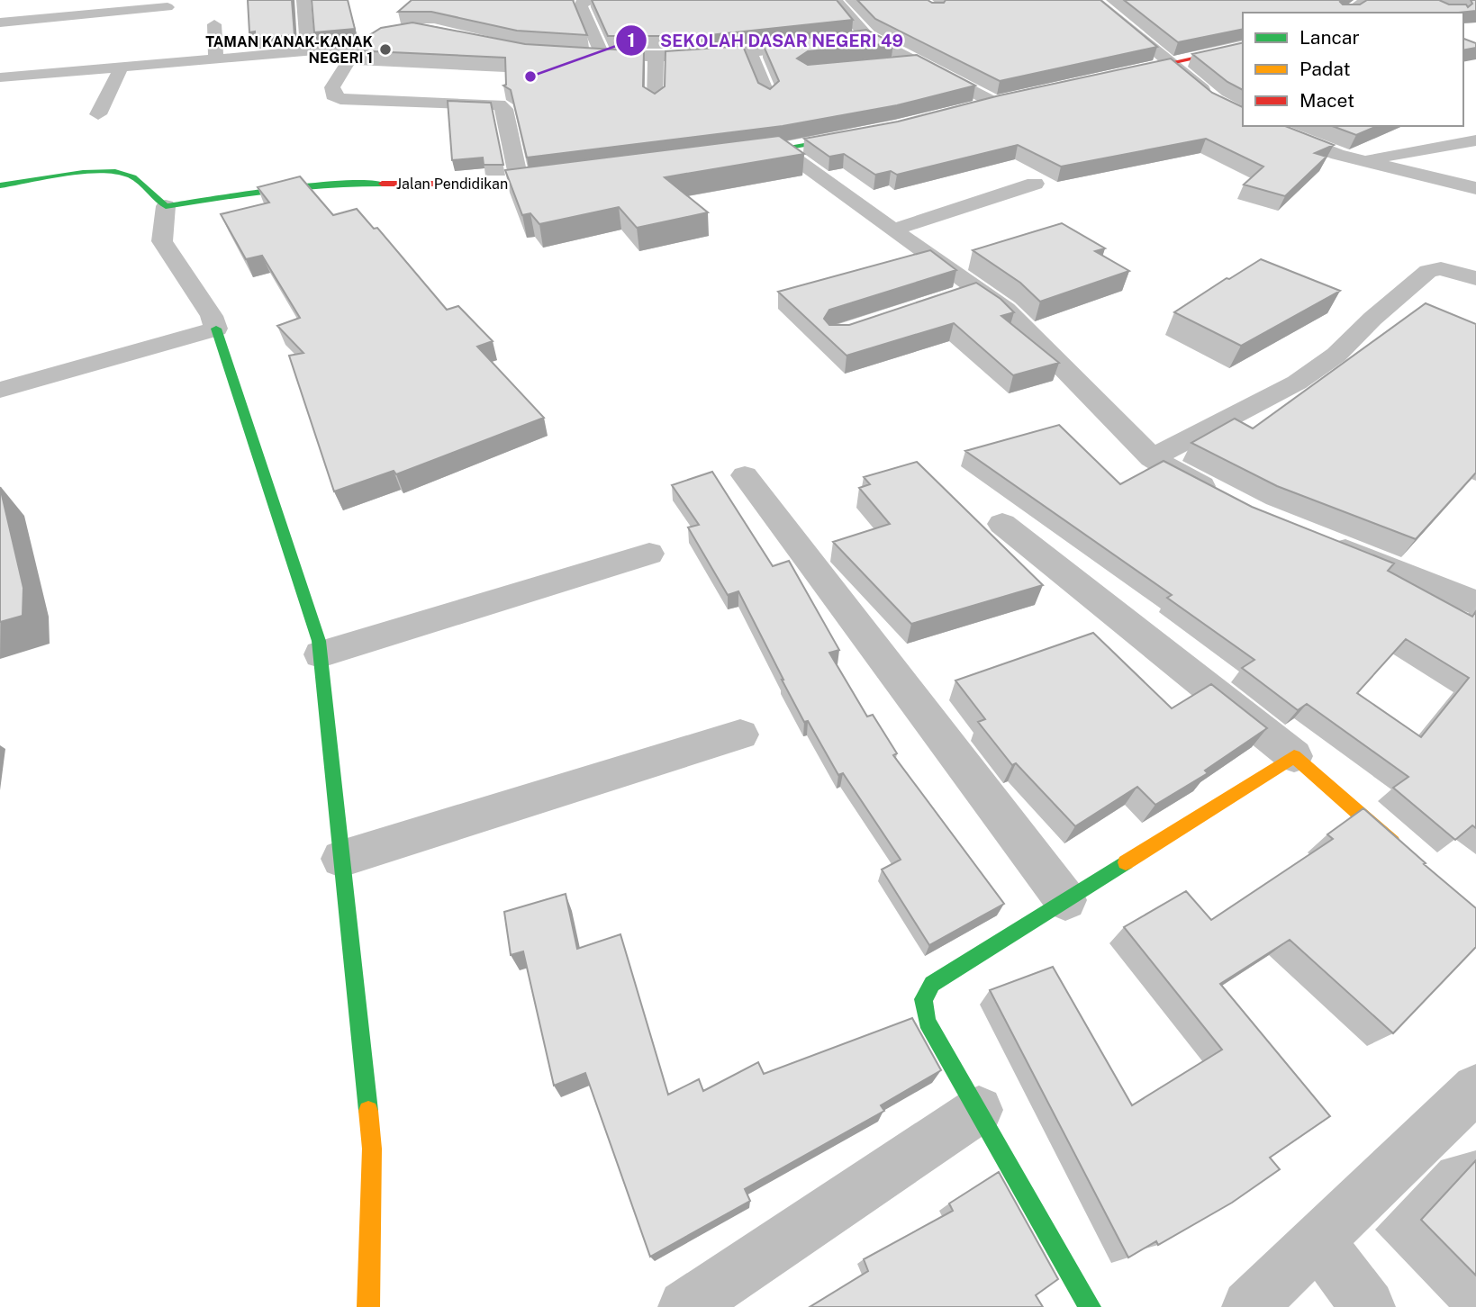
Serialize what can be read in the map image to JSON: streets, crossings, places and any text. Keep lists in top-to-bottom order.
{
  "streets": {
    "street": ["Jalan Pendidikan"]
  },
  "places": ["TAMAN KANAK-KANAK NEGERI 1", "SEKOLAH DASAR NEGERI 49"],
  "legend": ["Lancar", "Padat", "Macet"]
}
